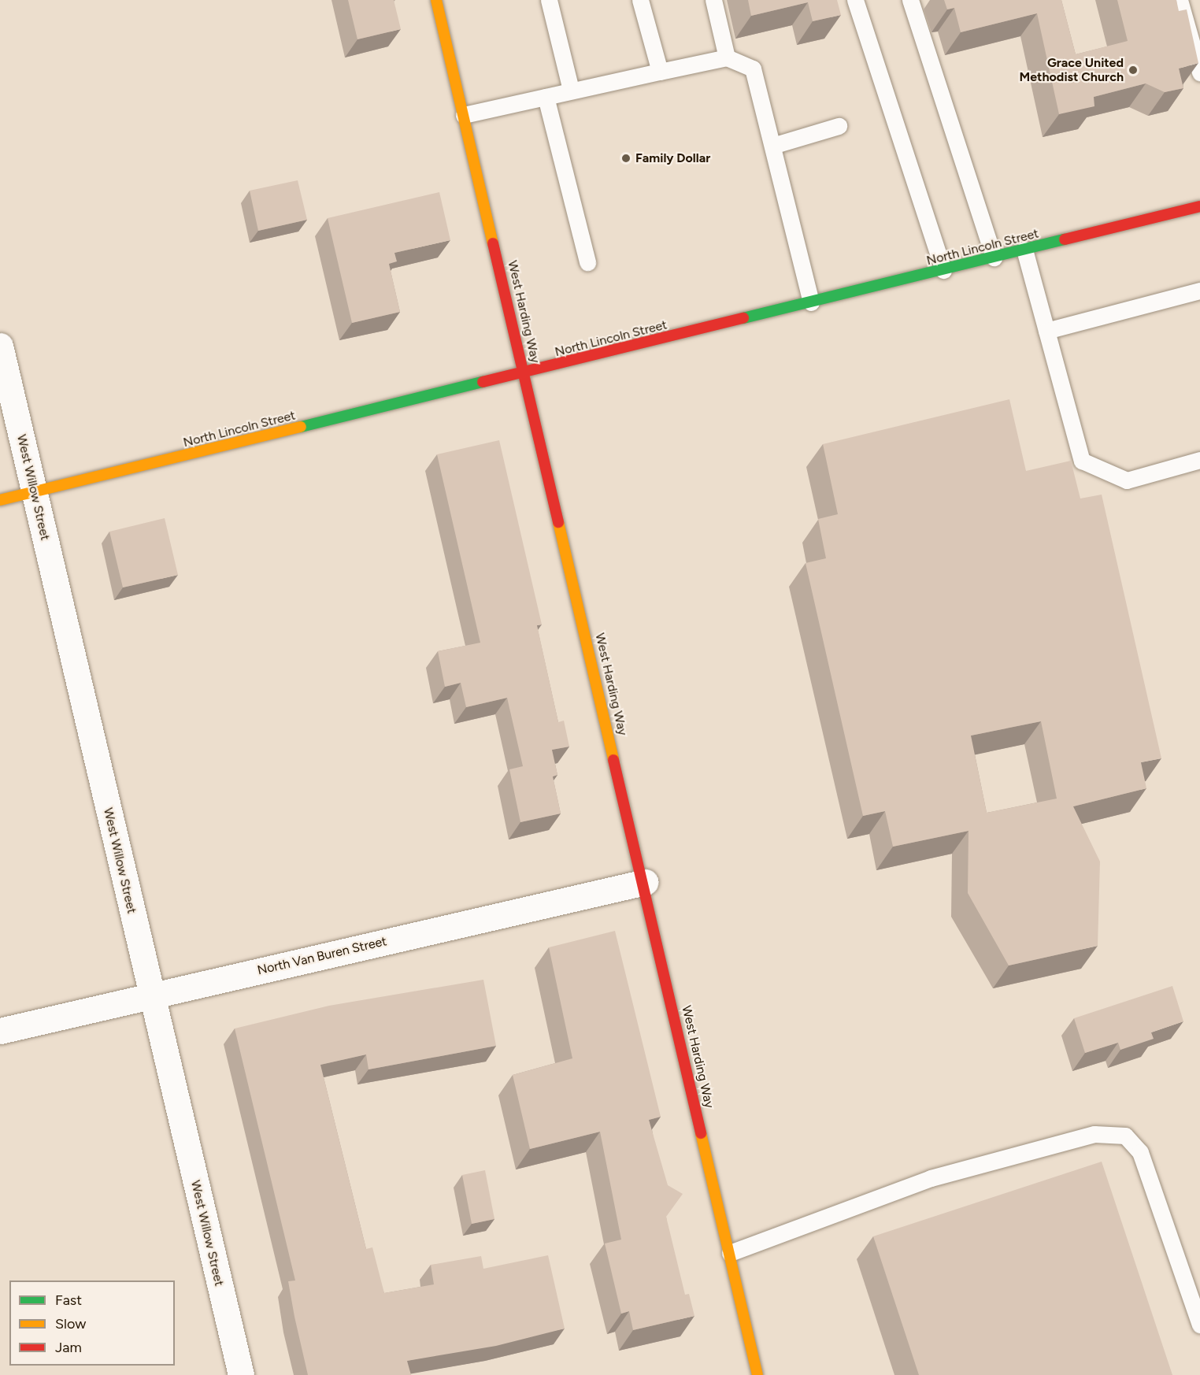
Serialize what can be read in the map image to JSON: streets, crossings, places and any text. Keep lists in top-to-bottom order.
{
  "streets": {
    "street": [
      "North Lincoln Street",
      "West Harding Way",
      "West Willow Street",
      "North Van Buren Street"
    ]
  },
  "crossings": [
    ["North Lincoln Street", "West Harding Way"],
    ["North Lincoln Street", "West Willow Street"],
    ["West Harding Way", "North Van Buren Street"],
    ["West Willow Street", "North Van Buren Street"]
  ],
  "places": ["Grace United Methodist Church", "Family Dollar"],
  "legend": ["Fast", "Slow", "Jam"]
}
